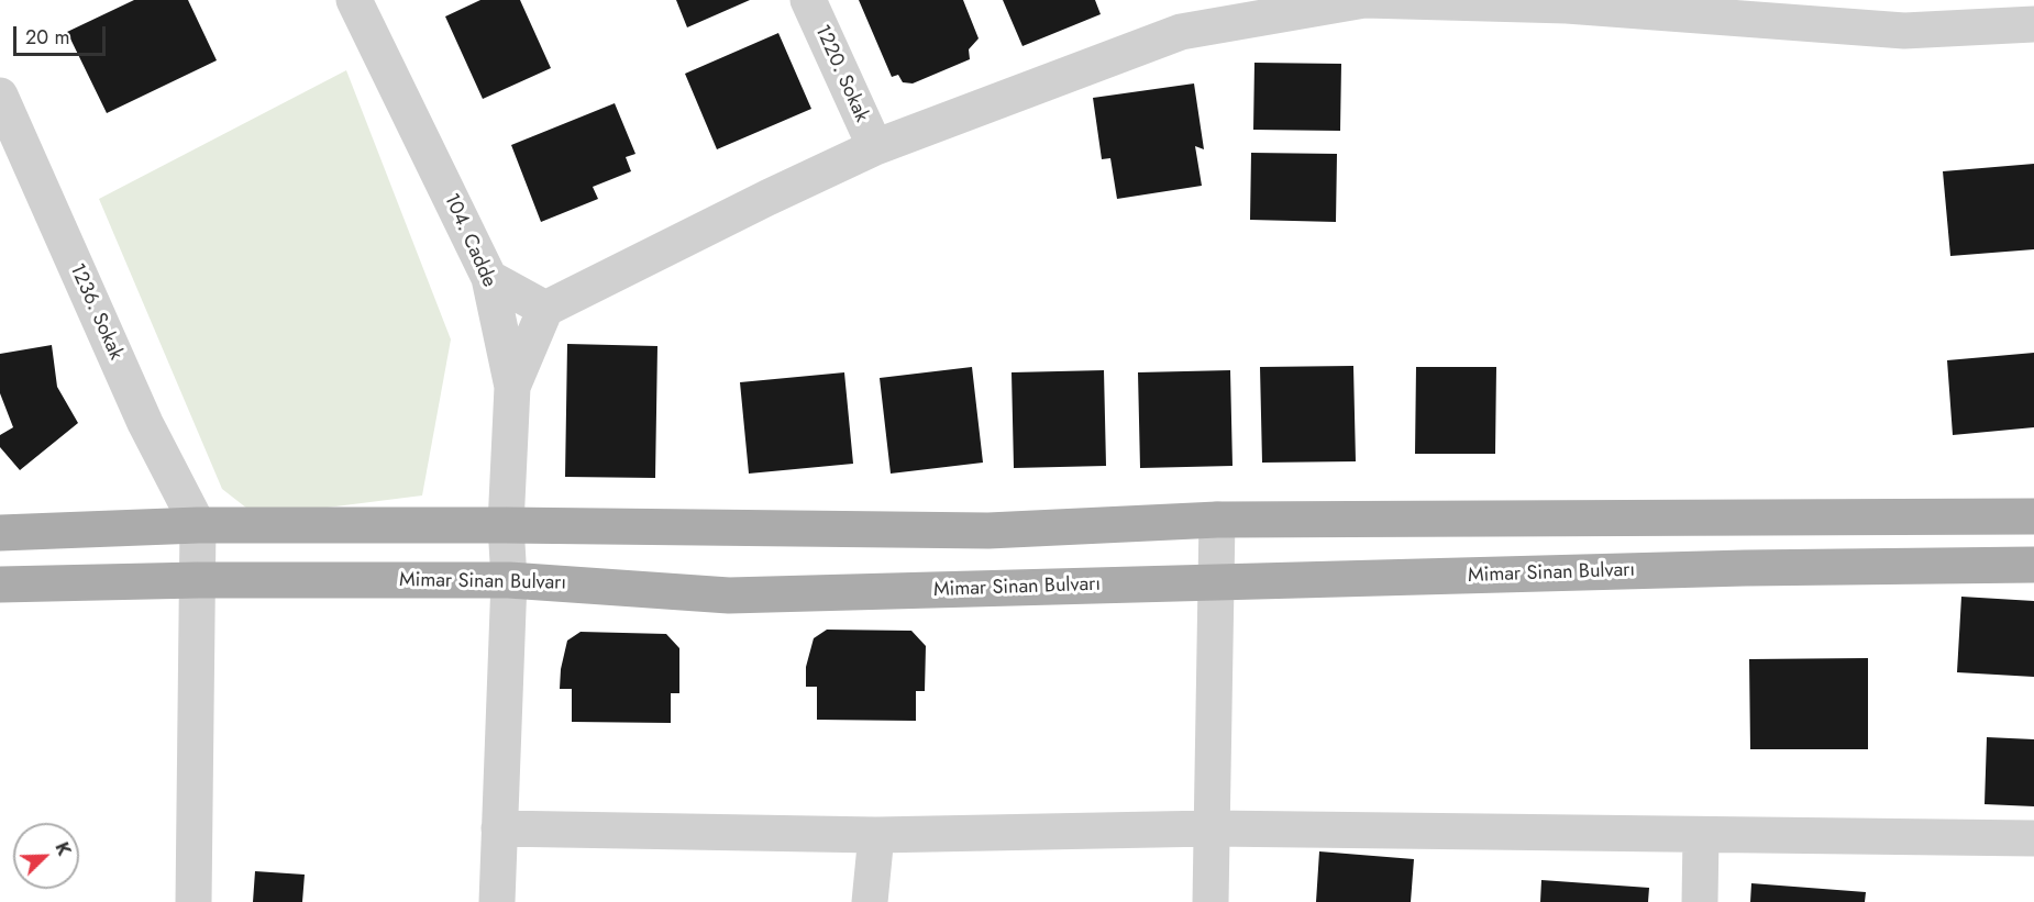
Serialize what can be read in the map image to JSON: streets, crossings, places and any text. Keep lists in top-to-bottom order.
{
  "streets": {
    "main road": ["Mimar Sinan Bulvarı"],
    "street": ["1220. Sokak", "104. Cadde", "1236. Sokak"]
  },
  "crossings": [
    ["104. Cadde", "Mimar Sinan Bulvarı"]
  ],
  "scale_bar": "20 m",
  "north": "top right"
}
